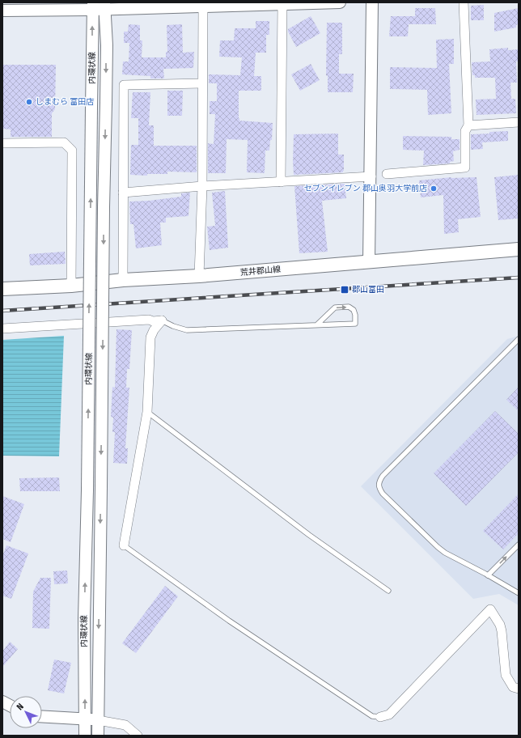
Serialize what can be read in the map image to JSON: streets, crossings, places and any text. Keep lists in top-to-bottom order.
{
  "streets": {
    "main road": ["荒井郡山線"],
    "street": ["内環状線"]
  },
  "places": {
    "other": ["しまむら 富田店", "セブンイレブン 郡山奥羽大学前店"],
    "transit": ["郡山富田"]
  },
  "north": "top left"
}
